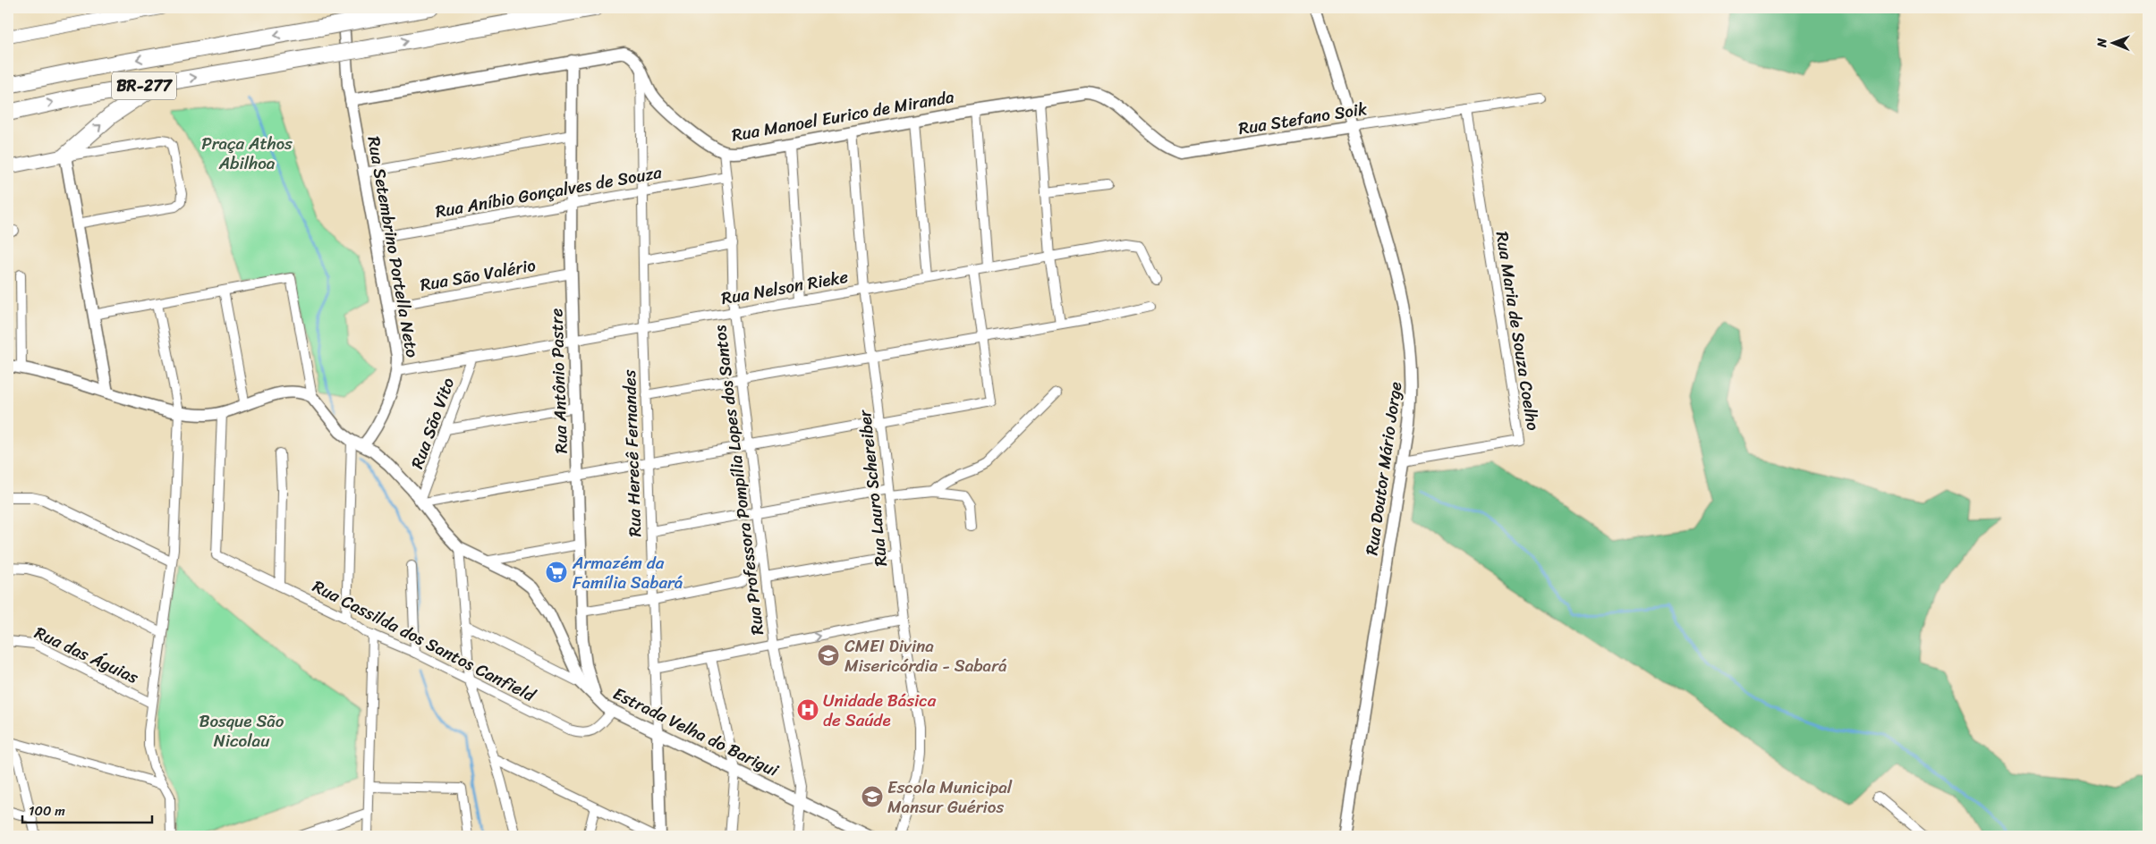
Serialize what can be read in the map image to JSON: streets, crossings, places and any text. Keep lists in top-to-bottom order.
{
  "streets": {
    "highway": ["BR-277"],
    "street": [
      "Rua Manoel Eurico de Miranda",
      "Rua Stefano Soik",
      "Rua Aníbio Gonçalves de Souza",
      "Rua Setembrino Portella Neto",
      "Rua São Valério",
      "Rua Nelson Rieke",
      "Rua Maria de Souza Coelho",
      "Rua Antônio Pastre",
      "Rua São Vito",
      "Rua Herecê Fernandes",
      "Rua Doutor Mário Jorge",
      "Rua Professora Pompília Lopes dos Santos",
      "Rua Lauro Schereiber",
      "Rua Cassilda dos Santos Canfield",
      "Rua das Águias",
      "Estrada Velha do Barigui"
    ]
  },
  "crossings": [
    ["Rua Manoel Eurico de Miranda", "Rua Stefano Soik"],
    ["Rua Manoel Eurico de Miranda", "Rua Herecê Fernandes"],
    ["Rua Manoel Eurico de Miranda", "Rua Professora Pompília Lopes dos Santos"],
    ["Rua Manoel Eurico de Miranda", "Rua Lauro Schereiber"],
    ["Rua Stefano Soik", "Rua Maria de Souza Coelho"],
    ["Rua Stefano Soik", "Rua Doutor Mário Jorge"],
    ["Rua Aníbio Gonçalves de Souza", "Rua Setembrino Portella Neto"],
    ["Rua Aníbio Gonçalves de Souza", "Rua Antônio Pastre"],
    ["Rua Aníbio Gonçalves de Souza", "Rua Herecê Fernandes"],
    ["Rua Aníbio Gonçalves de Souza", "Rua Professora Pompília Lopes dos Santos"],
    ["Rua Setembrino Portella Neto", "Rua São Valério"],
    ["Rua Setembrino Portella Neto", "Rua Nelson Rieke"],
    ["Rua Setembrino Portella Neto", "Estrada Velha do Barigui"],
    ["Rua São Valério", "Rua Antônio Pastre"],
    ["Rua Nelson Rieke", "Rua Antônio Pastre"],
    ["Rua Nelson Rieke", "Rua São Vito"],
    ["Rua Nelson Rieke", "Rua Herecê Fernandes"],
    ["Rua Nelson Rieke", "Rua Professora Pompília Lopes dos Santos"],
    ["Rua Nelson Rieke", "Rua Lauro Schereiber"],
    ["Rua Maria de Souza Coelho", "Rua Doutor Mário Jorge"],
    ["Rua Antônio Pastre", "Estrada Velha do Barigui"],
    ["Rua São Vito", "Estrada Velha do Barigui"],
    ["Rua Herecê Fernandes", "Estrada Velha do Barigui"],
    ["Rua Professora Pompília Lopes dos Santos", "Estrada Velha do Barigui"],
    ["Rua Cassilda dos Santos Canfield", "Estrada Velha do Barigui"]
  ],
  "parks": ["Praça Athos Abilhoa", "Bosque São Nicolau"],
  "places": {
    "supermarket": ["Armazém da Família Sabará"],
    "school or university": ["CMEI Divina Misericórdia - Sabará", "Escola Municipal Mansur Guérios"],
    "hospital": ["Unidade Básica de Saúde"]
  },
  "scale_bar": "100 m",
  "north": "left"
}
